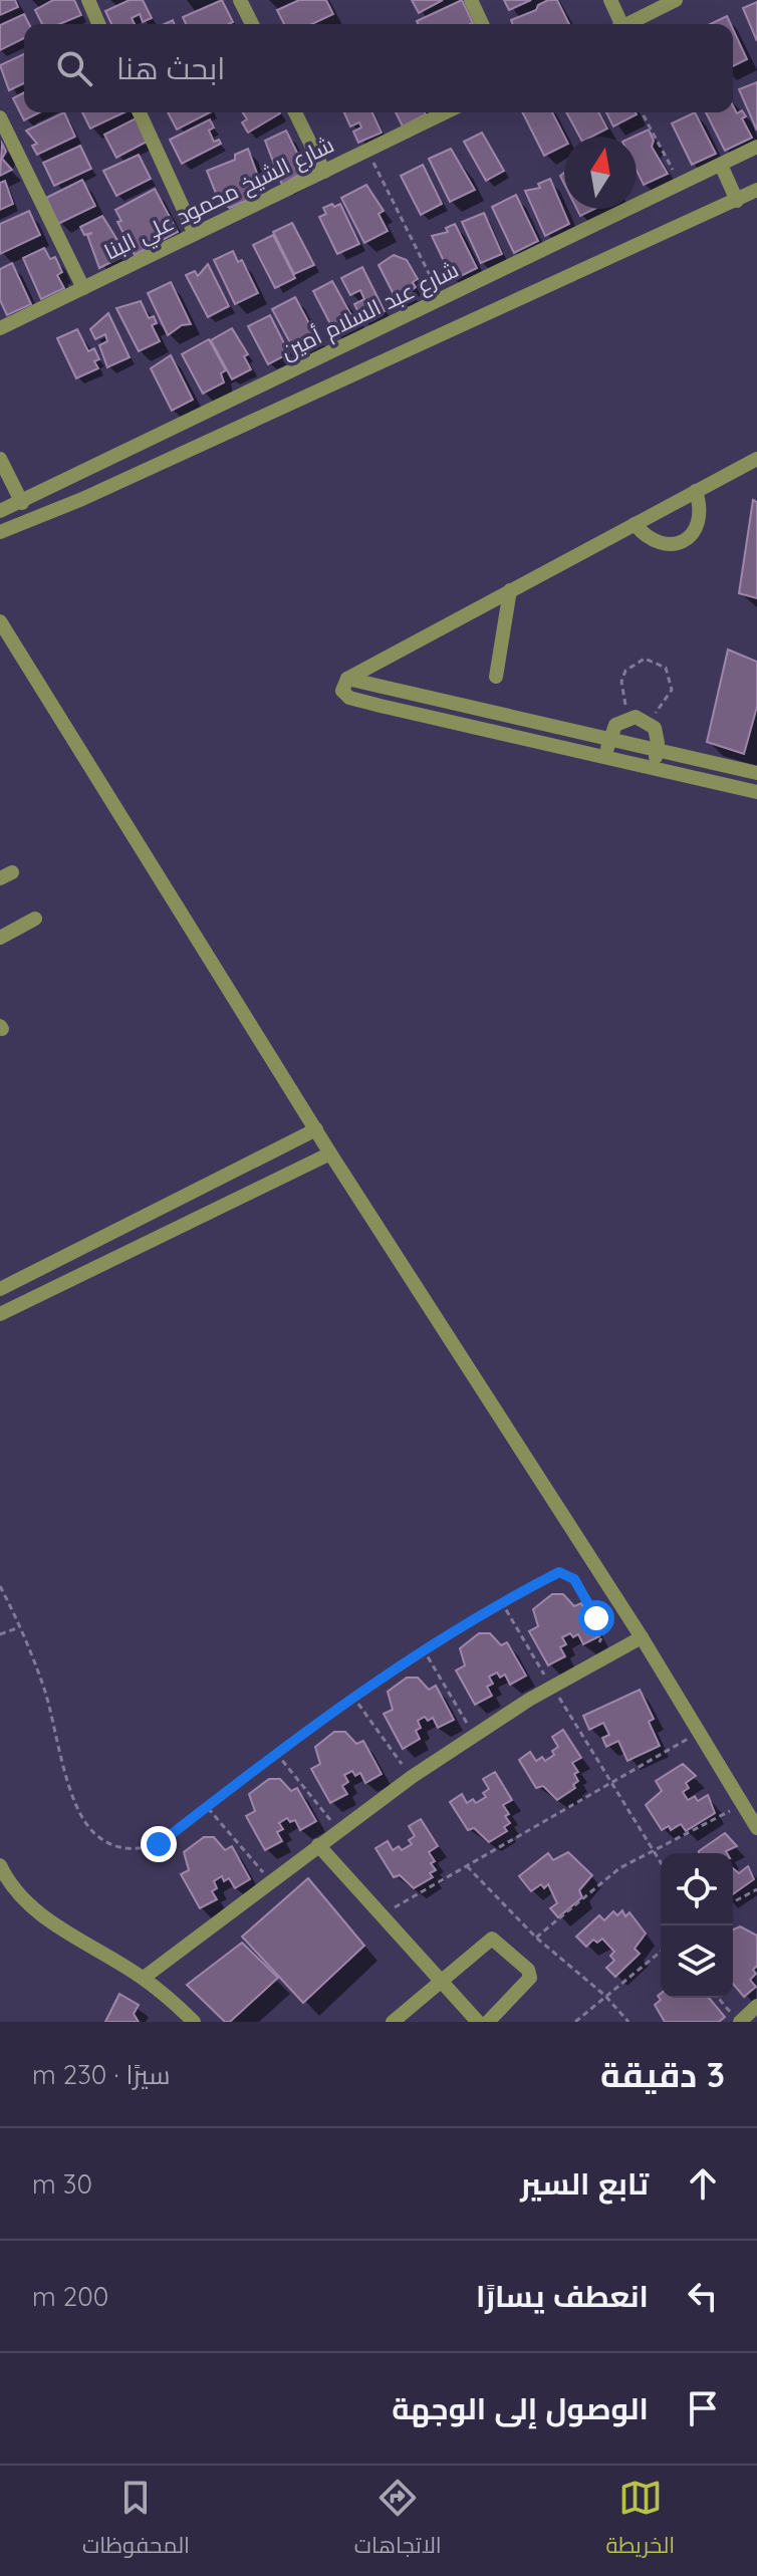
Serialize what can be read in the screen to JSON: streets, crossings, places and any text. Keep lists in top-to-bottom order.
{
  "streets": {
    "street": ["شارع الشيخ محمود علي البنا", "شارع عبد السلام أمين"]
  },
  "north": "top",
  "page": {
    "search": "ابحث هنا",
    "heading": ["3 دقيقة", "سيرًا · 230 m"],
    "list": [
      ["تابع السير", "30 m"],
      ["انعطف يسارًا", "200 m"],
      "الوصول إلى الوجهة"
    ],
    "nav": ["الخريطة", "الاتجاهات", "المحفوظات"]
  }
}
